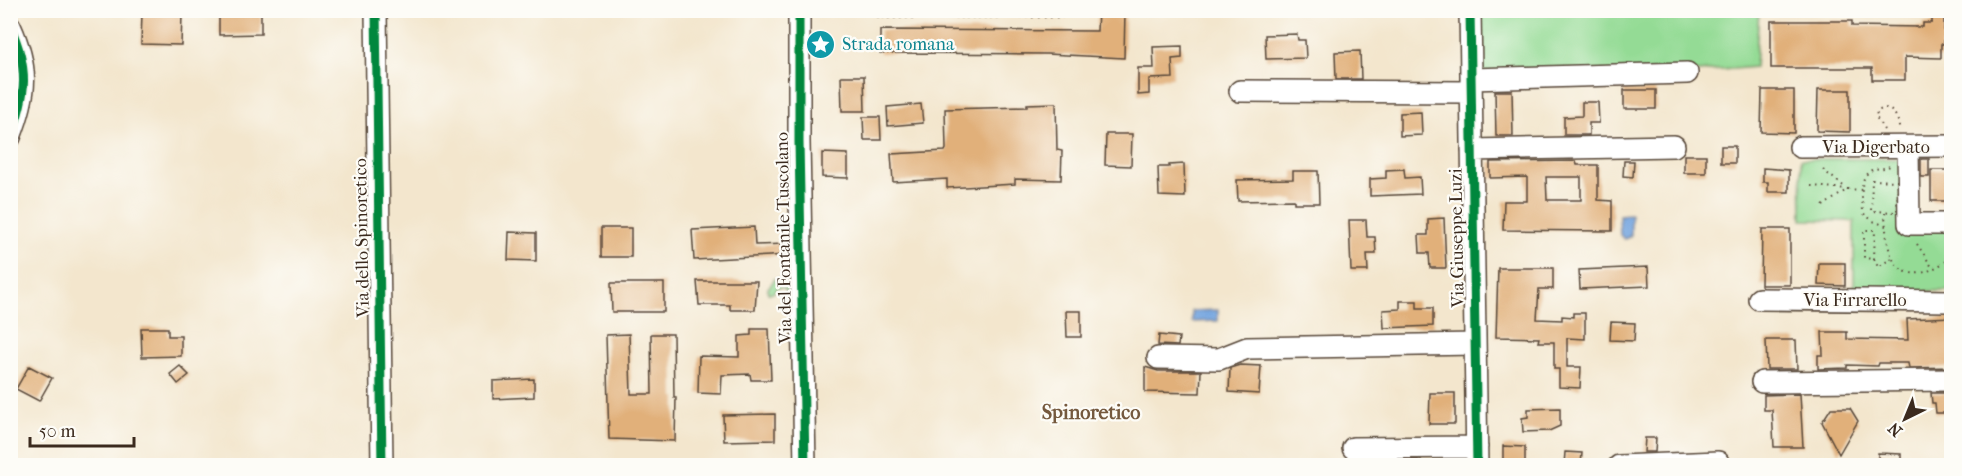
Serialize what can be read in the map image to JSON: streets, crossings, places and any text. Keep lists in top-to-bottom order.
{
  "streets": {
    "street": [
      "Via Digerbato",
      "Via dello Spinoretico",
      "Via del Fontanile Tuscolano",
      "Via Giuseppe Luzi",
      "Via Firrarello"
    ]
  },
  "districts": ["Spinoretico"],
  "places": {
    "place": ["Strada romana"]
  },
  "scale_bar": "50 m",
  "north": "bottom left"
}
